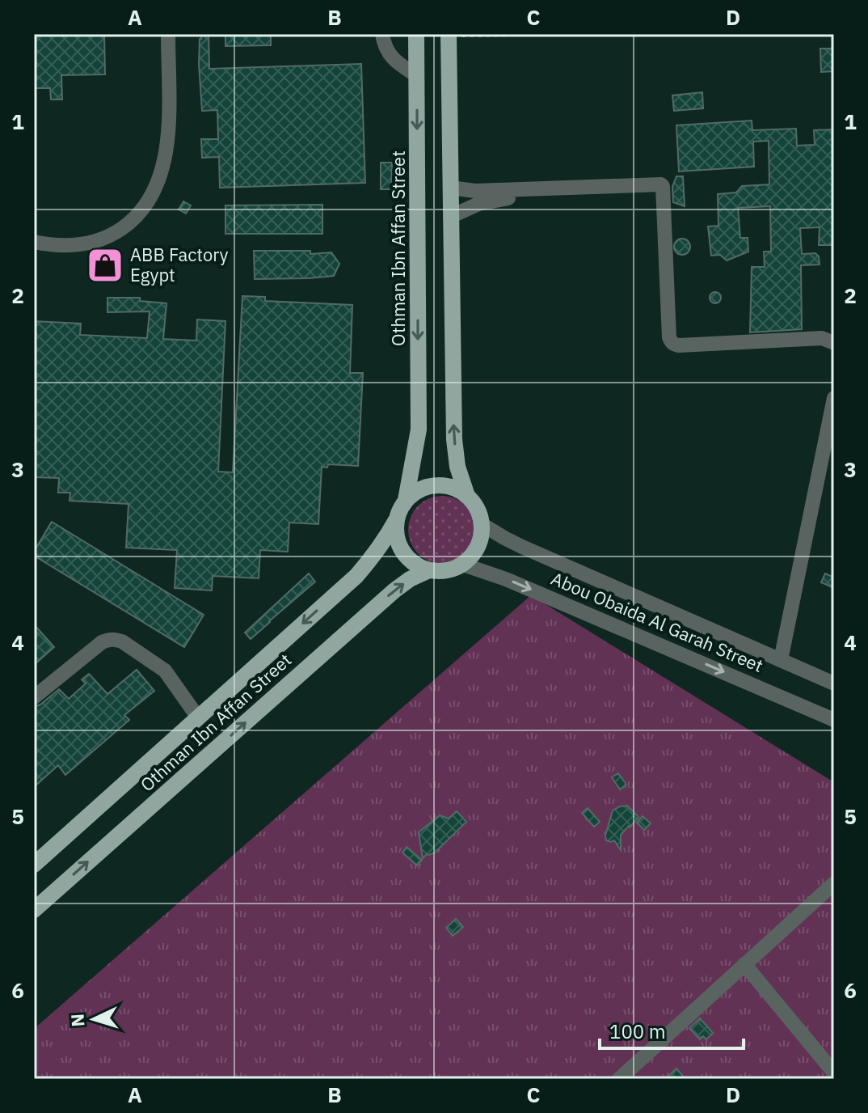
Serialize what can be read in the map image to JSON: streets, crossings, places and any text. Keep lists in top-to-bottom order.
{
  "streets": {
    "main road": ["Othman Ibn Affan Street"],
    "street": ["Abou Obaida Al Garah Street"]
  },
  "crossings": [
    ["Othman Ibn Affan Street", "Abou Obaida Al Garah Street"]
  ],
  "places": {
    "shop": ["ABB Factory Egypt"]
  },
  "scale_bar": "100 m",
  "north": "left",
  "grid": {
    "columns": [
      "A",
      "B",
      "C",
      "D"
    ],
    "rows": [
      "1",
      "2",
      "3",
      "4",
      "5",
      "6"
    ]
  }
}
